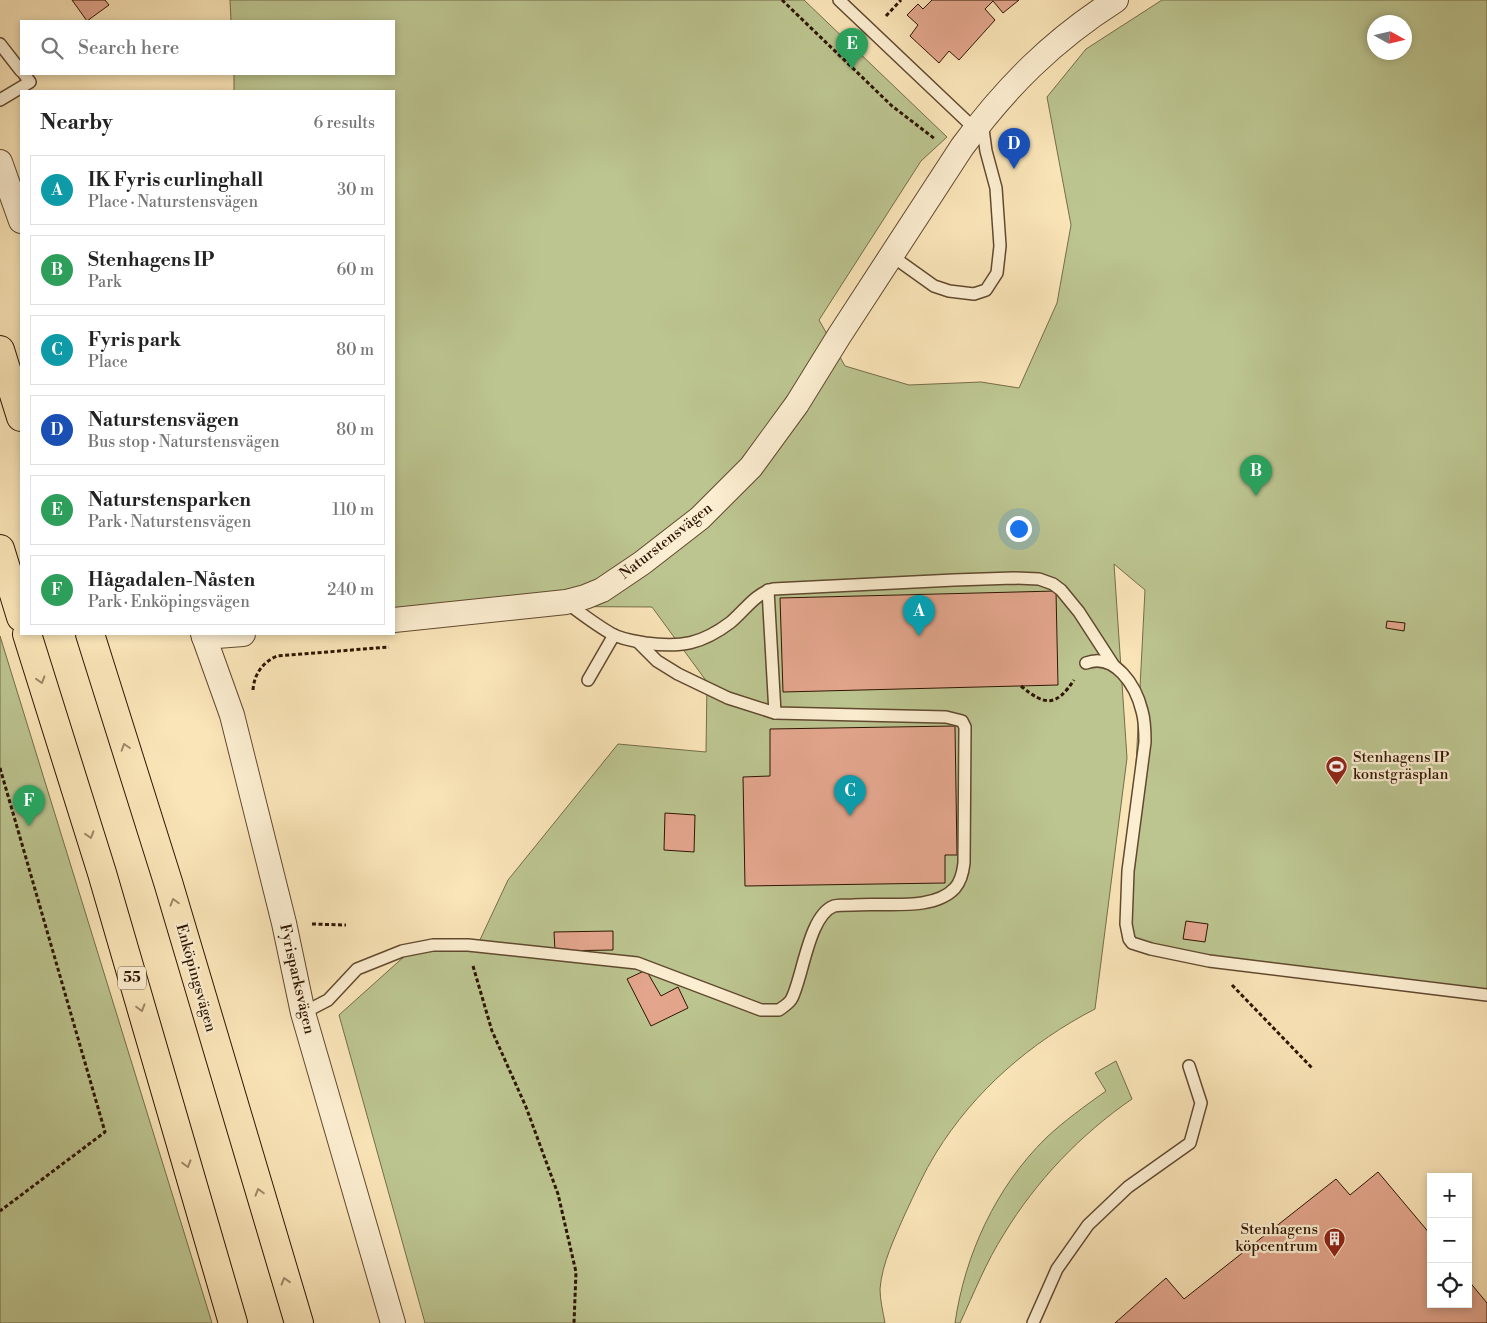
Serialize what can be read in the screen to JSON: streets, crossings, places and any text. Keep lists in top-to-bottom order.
{
  "streets": {
    "main road": ["55", "Enköpingsvägen"],
    "street": ["Naturstensvägen", "Fyrisparksvägen"]
  },
  "places": {
    "sports": ["Stenhagens IP konstgräsplan"],
    "building": ["Stenhagens köpcentrum"]
  },
  "north": "right",
  "page": {
    "search": "Search here",
    "pins": [
      "E",
      "D",
      "B",
      "A",
      "C",
      "F"
    ],
    "heading": ["Nearby", "6 results"],
    "list": [
      {
        "mark": "A",
        "name": "IK Fyris curlinghall",
        "note": "Place · Naturstensvägen",
        "value": "30 m"
      },
      {
        "mark": "B",
        "name": "Stenhagens IP",
        "note": "Park",
        "value": "60 m"
      },
      {
        "mark": "C",
        "name": "Fyris park",
        "note": "Place",
        "value": "80 m"
      },
      {
        "mark": "D",
        "name": "Naturstensvägen",
        "note": "Bus stop · Naturstensvägen",
        "value": "80 m"
      },
      {
        "mark": "E",
        "name": "Naturstensparken",
        "note": "Park · Naturstensvägen",
        "value": "110 m"
      },
      {
        "mark": "F",
        "name": "Hågadalen-Nåsten",
        "note": "Park · Enköpingsvägen",
        "value": "240 m"
      }
    ],
    "map_buttons": ["+", "−"]
  }
}
